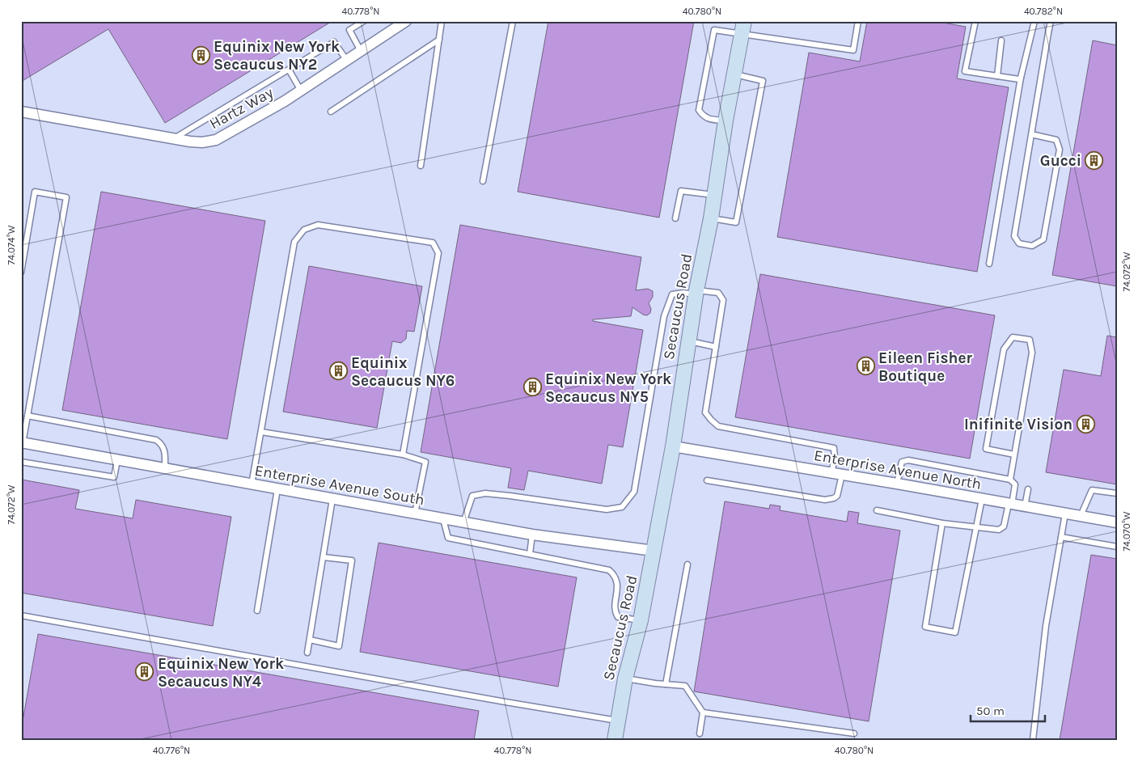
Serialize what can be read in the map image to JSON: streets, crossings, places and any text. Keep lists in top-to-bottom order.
{
  "streets": {
    "main road": ["Secaucus Road"],
    "street": ["Hartz Way", "Enterprise Avenue North", "Enterprise Avenue South"]
  },
  "crossings": [
    ["Secaucus Road", "Enterprise Avenue North"],
    ["Secaucus Road", "Enterprise Avenue South"]
  ],
  "places": {
    "building": [
      "Equinix New York Secaucus NY2",
      "Gucci",
      "Eileen Fisher Boutique",
      "Equinix Secaucus NY6",
      "Equinix New York Secaucus NY5",
      "Inifinite Vision",
      "Equinix New York Secaucus NY4"
    ]
  },
  "scale_bar": "50 m",
  "coordinates": [
    "40.778°N",
    "40.780°N",
    "40.782°N",
    "74.074°W",
    "74.072°W",
    "74.070°W",
    "40.776°N"
  ]
}
